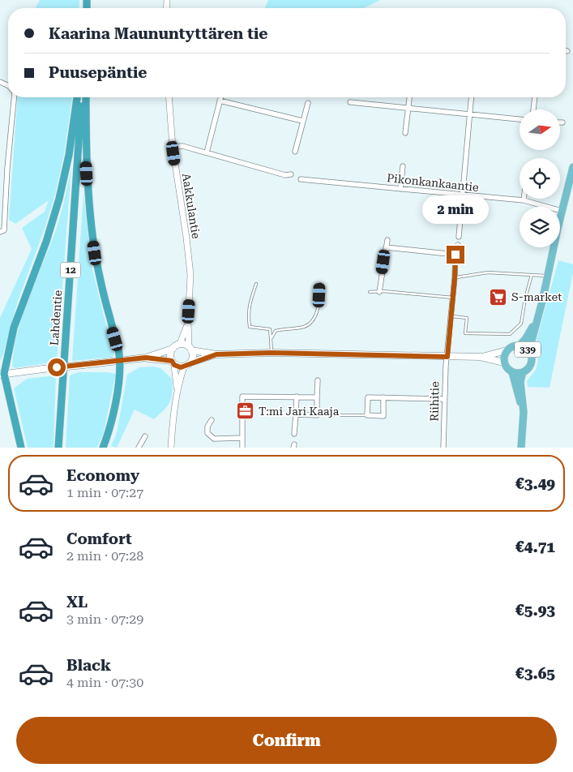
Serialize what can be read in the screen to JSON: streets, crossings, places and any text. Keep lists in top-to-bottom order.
{
  "streets": {
    "highway": ["12", "Lahdentie"],
    "main road": ["339"],
    "street": ["Pikonkankaantie", "Aakkulantie", "Riihitie"]
  },
  "crossings": [
    ["Pikonkankaantie", "339"]
  ],
  "places": {
    "supermarket": ["S-market"],
    "office": ["T:mi Jari Kaaja"]
  },
  "north": "right",
  "page": {
    "banner": ["Kaarina Maununtyttären tie", "Puusepäntie"],
    "bubble": "2 min",
    "list": [
      {
        "name": "Economy",
        "note": "1 min · 07:27",
        "value": "€3.49"
      },
      {
        "name": "Comfort",
        "note": "2 min · 07:28",
        "value": "€4.71"
      },
      {
        "name": "XL",
        "note": "3 min · 07:29",
        "value": "€5.93"
      },
      {
        "name": "Black",
        "note": "4 min · 07:30",
        "value": "€3.65"
      }
    ],
    "buttons": "Confirm"
  }
}
